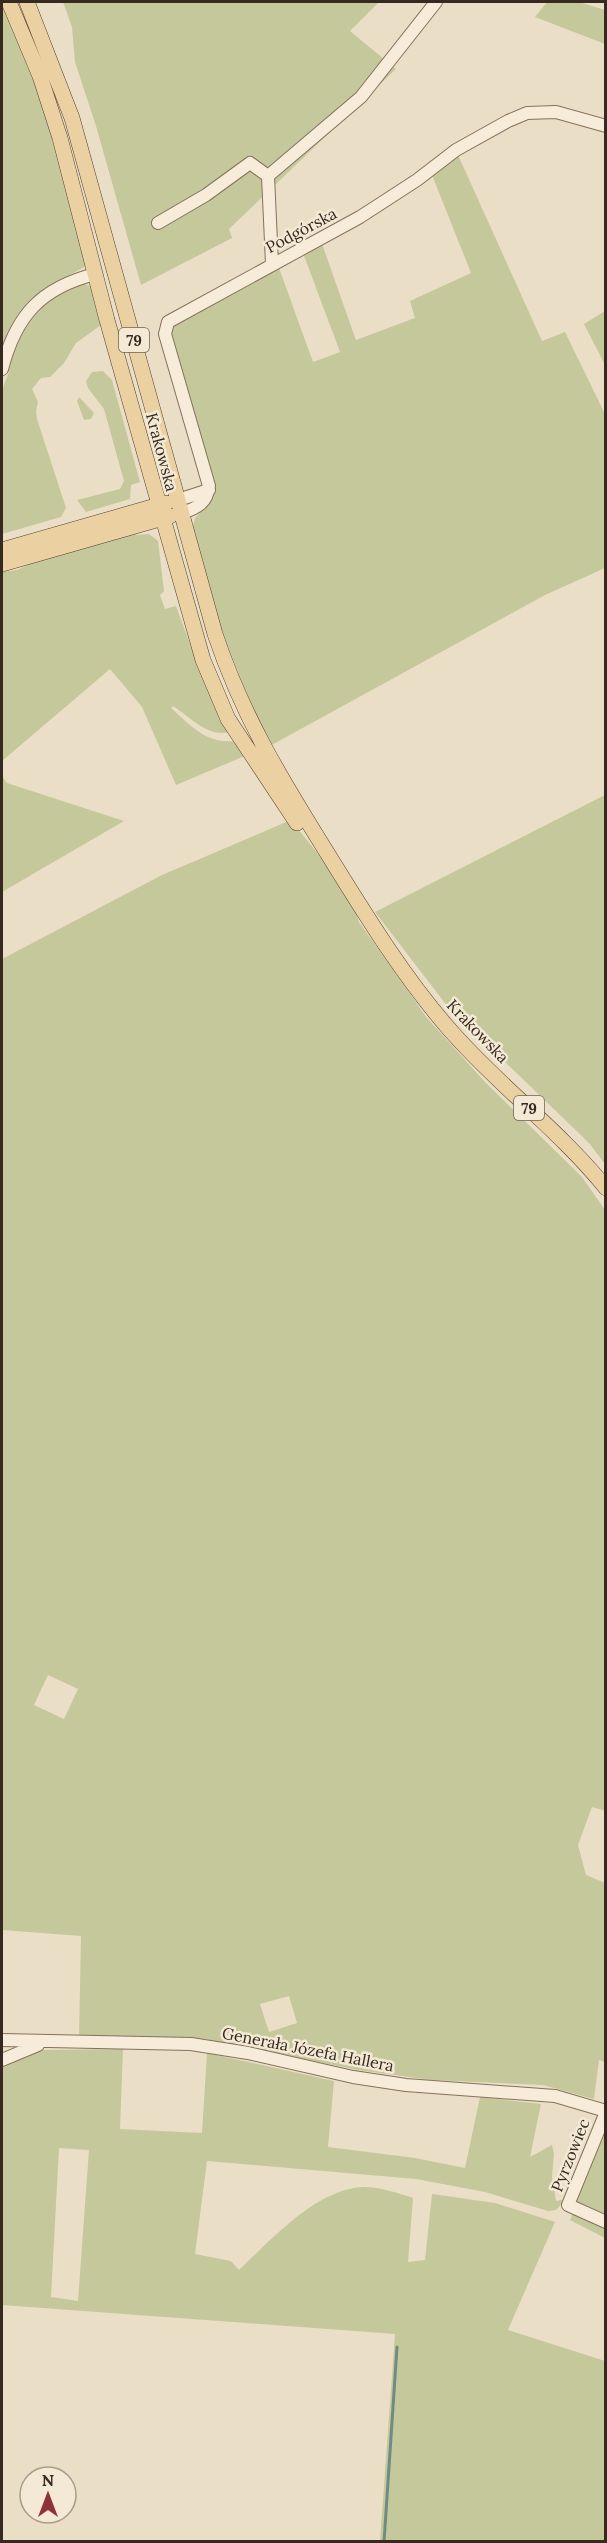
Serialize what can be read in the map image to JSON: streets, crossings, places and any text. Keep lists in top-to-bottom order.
{
  "streets": {
    "main road": ["79", "Krakowska"],
    "street": ["Podgórska", "Generała Józefa Hallera", "Pyrzowiec"]
  },
  "crossings": [
    ["Podgórska", "Krakowska"],
    ["Generała Józefa Hallera", "Pyrzowiec"]
  ],
  "north": "top"
}
